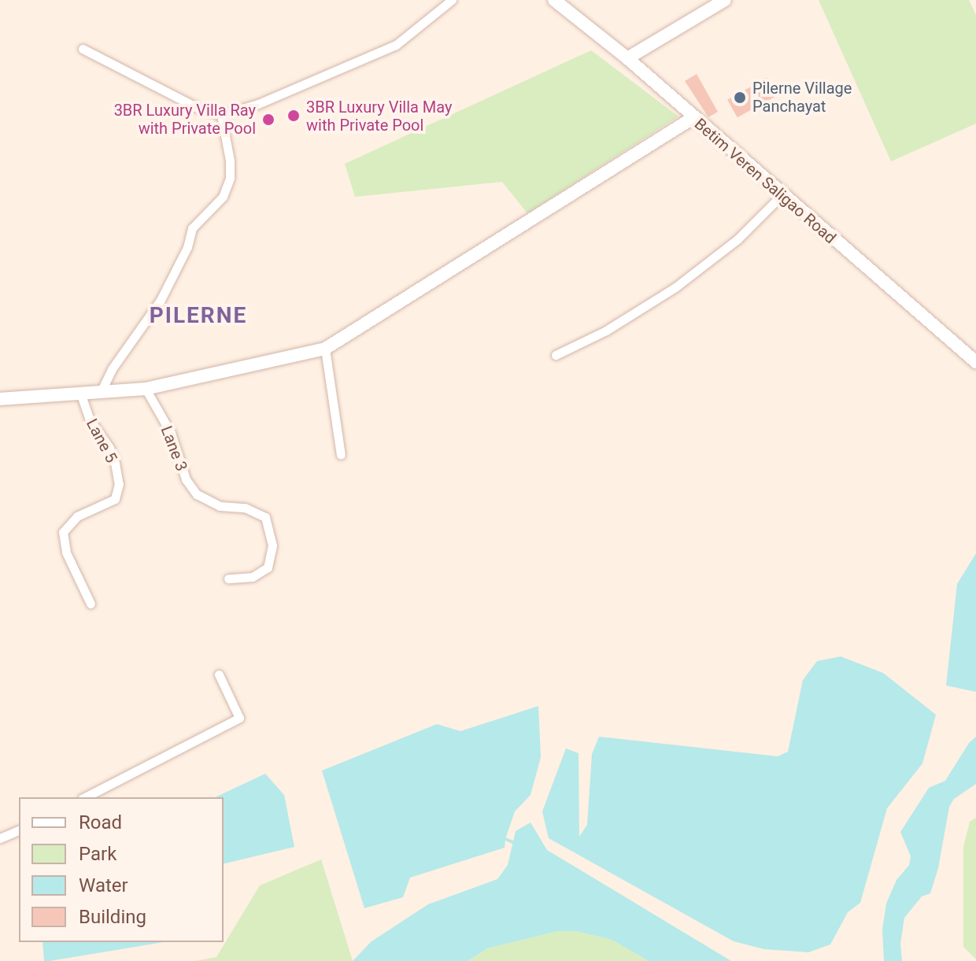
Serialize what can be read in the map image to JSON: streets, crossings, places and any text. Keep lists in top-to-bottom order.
{
  "streets": {
    "main road": ["Betim Veren Saligao Road"],
    "street": ["Lane 5", "Lane 3"]
  },
  "districts": ["PILERNE"],
  "places": ["Pilerne Village Panchayat", "3BR Luxury Villa May with Private Pool", "3BR Luxury Villa Ray with Private Pool"],
  "legend": [
    "Road",
    "Park",
    "Water",
    "Building"
  ]
}
